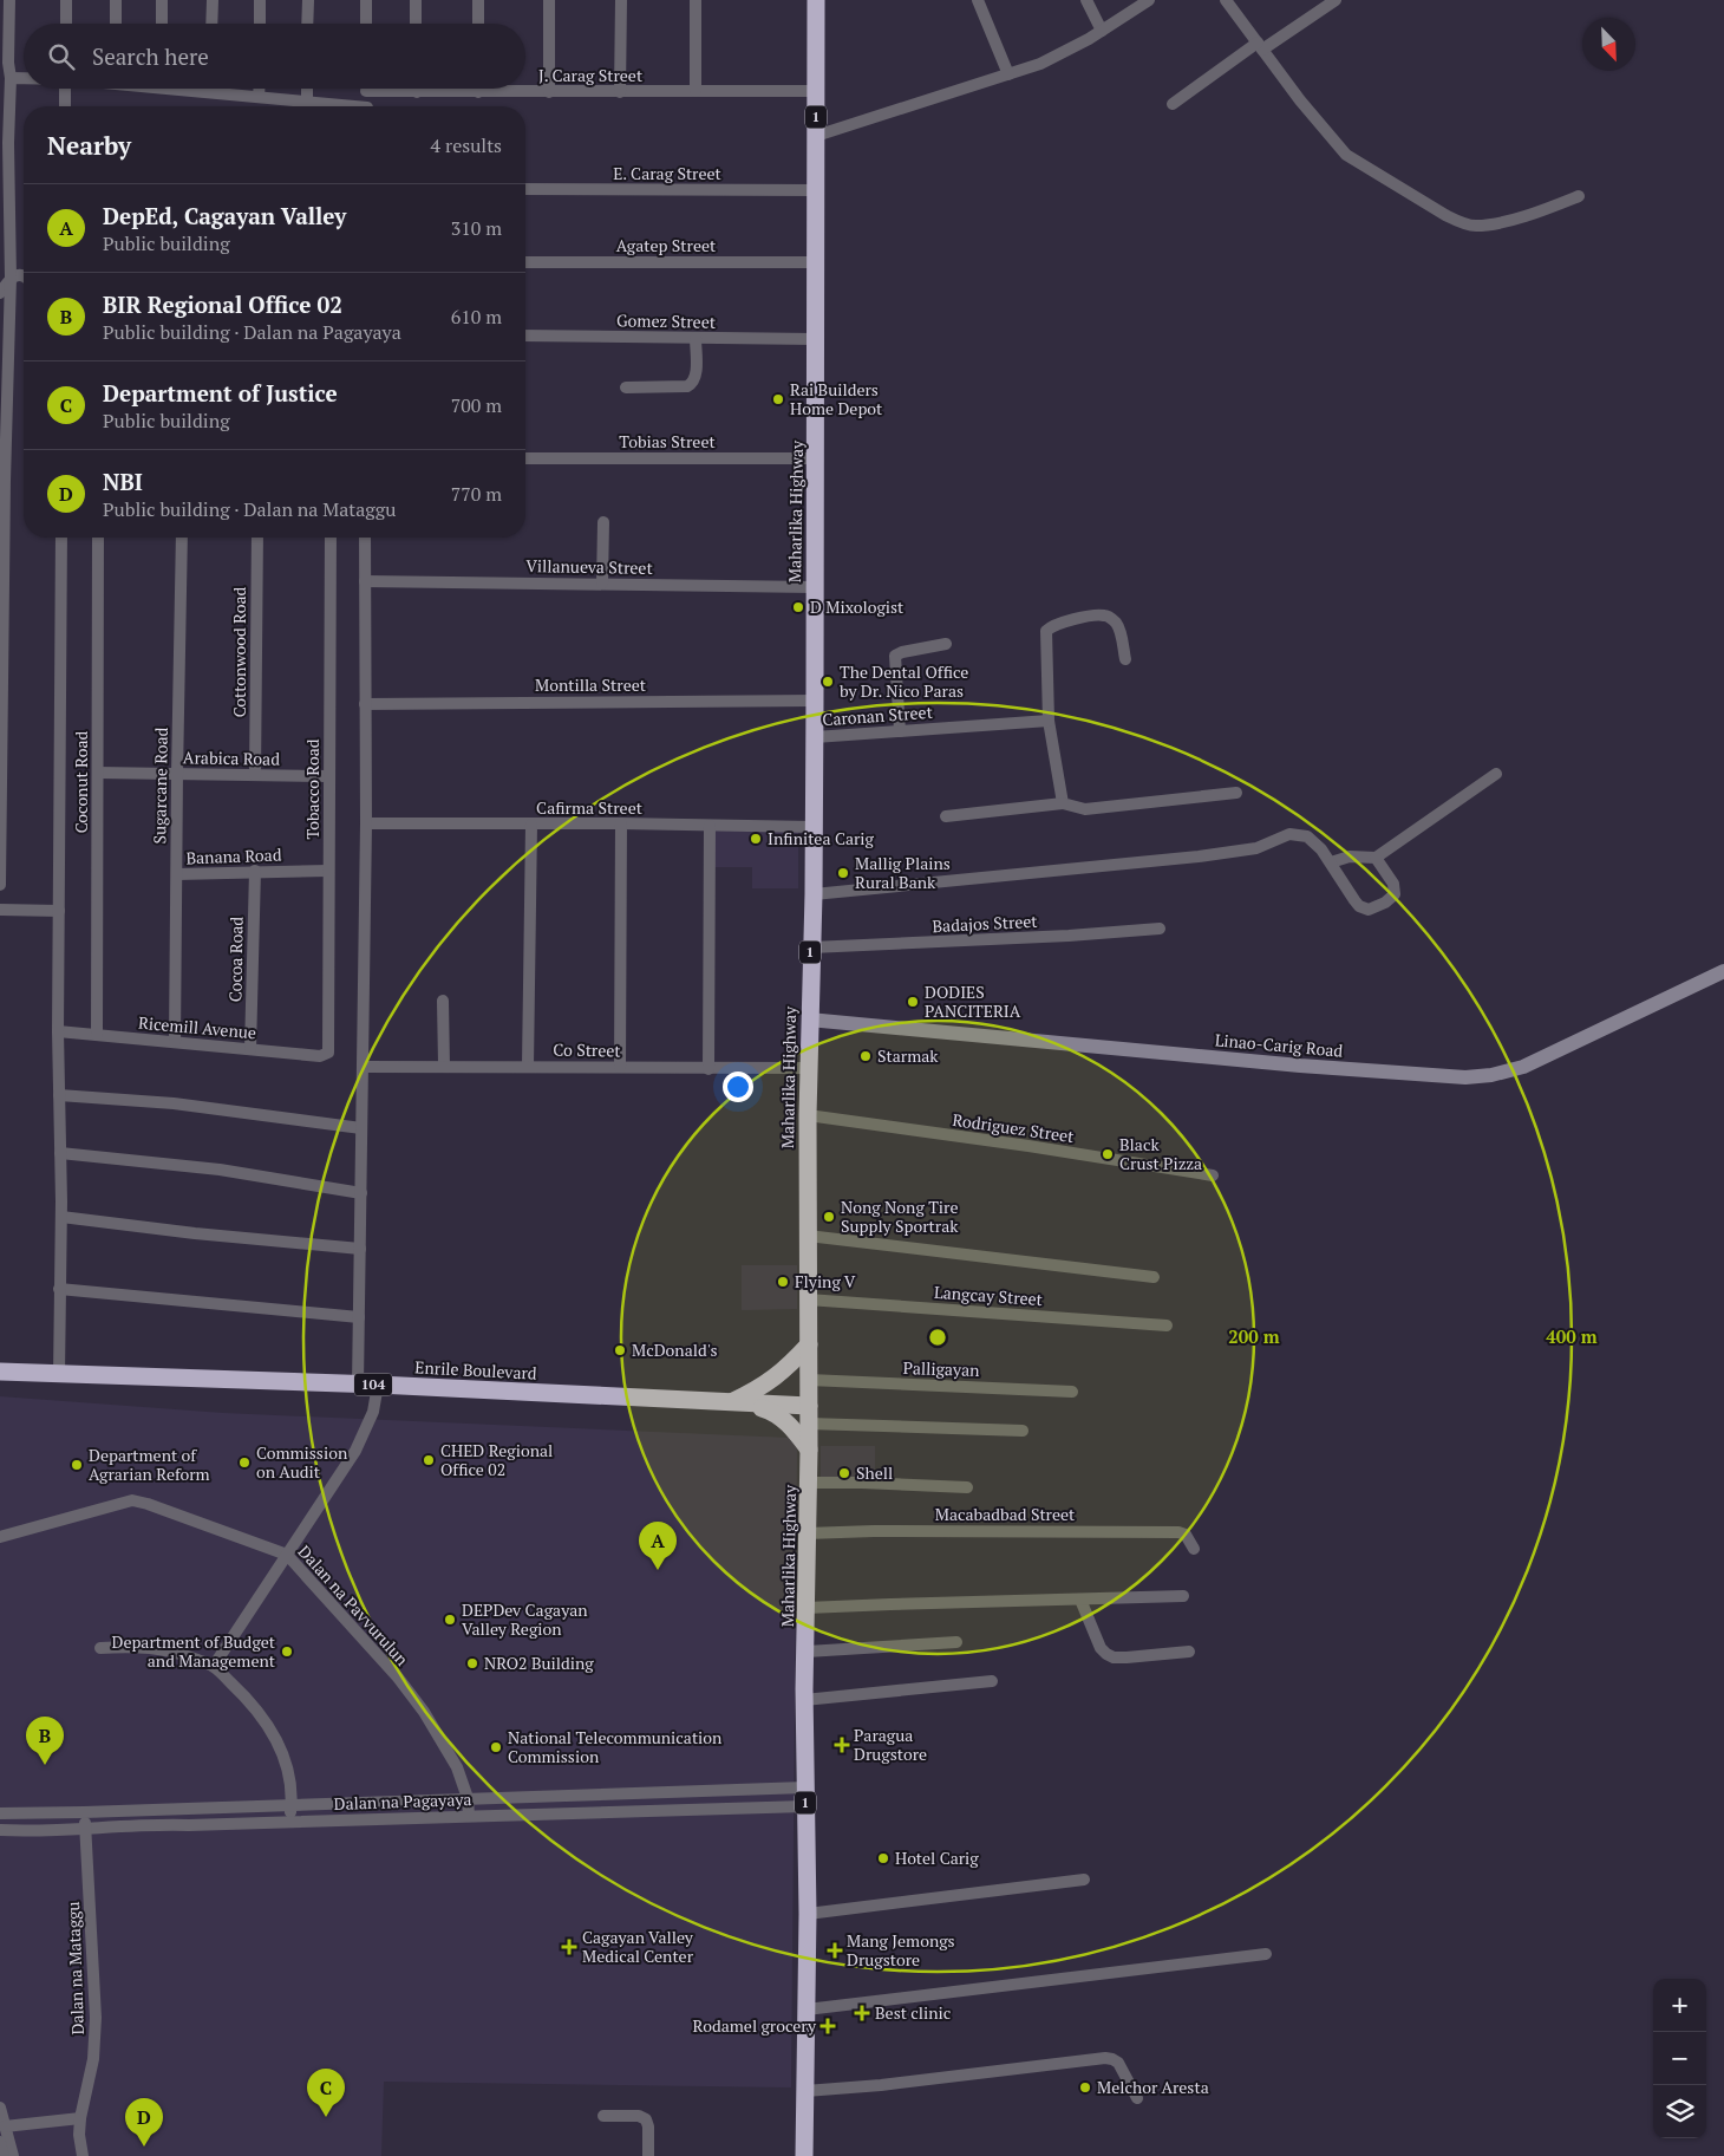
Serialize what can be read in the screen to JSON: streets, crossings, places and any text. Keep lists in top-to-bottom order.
{
  "streets": {
    "highway": [
      "1",
      "Maharlika Highway",
      "Enrile Boulevard",
      "104"
    ],
    "main road": ["Linao-Carig Road"],
    "street": [
      "J. Carag Street",
      "E. Carag Street",
      "Agatep Street",
      "Gomez Street",
      "Tobias Street",
      "Villanueva Street",
      "Cottonwood Road",
      "Montilla Street",
      "Caronan Street",
      "Arabica Road",
      "Coconut Road",
      "Sugarcane Road",
      "Tobacco Road",
      "Cafirma Street",
      "Banana Road",
      "Badajos Street",
      "Cocoa Road",
      "Ricemill Avenue",
      "Co Street",
      "Rodriguez Street",
      "Langcay Street",
      "Palligayan",
      "Macabadbad Street",
      "Dalan na Pavvurulun",
      "Dalan na Pagayaya",
      "Dalan na Mataggu"
    ]
  },
  "crossings": [
    ["J. Carag Street", "Maharlika Highway"],
    ["E. Carag Street", "Maharlika Highway"],
    ["Agatep Street", "Maharlika Highway"],
    ["Gomez Street", "Maharlika Highway"],
    ["Tobias Street", "Maharlika Highway"],
    ["Maharlika Highway", "Villanueva Street"],
    ["Maharlika Highway", "Montilla Street"],
    ["Maharlika Highway", "Caronan Street"],
    ["Maharlika Highway", "Cafirma Street"],
    ["Maharlika Highway", "Badajos Street"],
    ["Maharlika Highway", "Linao-Carig Road"],
    ["Maharlika Highway", "Co Street"],
    ["Maharlika Highway", "Rodriguez Street"],
    ["Maharlika Highway", "Langcay Street"],
    ["Maharlika Highway", "Palligayan"],
    ["Maharlika Highway", "Enrile Boulevard"],
    ["Maharlika Highway", "Macabadbad Street"],
    ["Maharlika Highway", "Dalan na Pagayaya"],
    ["Cottonwood Road", "Arabica Road"],
    ["Arabica Road", "Coconut Road"],
    ["Arabica Road", "Sugarcane Road"],
    ["Arabica Road", "Tobacco Road"],
    ["Coconut Road", "Ricemill Avenue"],
    ["Sugarcane Road", "Banana Road"],
    ["Sugarcane Road", "Ricemill Avenue"],
    ["Tobacco Road", "Banana Road"],
    ["Tobacco Road", "Ricemill Avenue"],
    ["Banana Road", "Cocoa Road"],
    ["Cocoa Road", "Ricemill Avenue"],
    ["Dalan na Pavvurulun", "Dalan na Pagayaya"],
    ["Dalan na Pagayaya", "Dalan na Mataggu"]
  ],
  "places": {
    "other": [
      "Rai Builders Home Depot",
      "D Mixologist",
      "The Dental Office by Dr. Nico Paras",
      "Infinitea Carig",
      "Mallig Plains Rural Bank",
      "DODIES PANCITERIA",
      "Starmak",
      "Black Crust Pizza",
      "Nong Nong Tire Supply Sportrak",
      "Flying V",
      "McDonald's",
      "CHED Regional Office 02",
      "Commission on Audit",
      "Department of Agrarian Reform",
      "Shell",
      "DEPDev Cagayan Valley Region",
      "Department of Budget and Management",
      "NRO2 Building",
      "National Telecommunication Commission",
      "Hotel Carig",
      "Melchor Aresta"
    ],
    "health": [
      "Paragua Drugstore",
      "Cagayan Valley Medical Center",
      "Mang Jemongs Drugstore",
      "Best clinic",
      "Rodamel grocery"
    ]
  },
  "north": "bottom right",
  "page": {
    "search": "Search here",
    "heading": ["Nearby", "4 results"],
    "list": [
      {
        "mark": "A",
        "name": "DepEd, Cagayan Valley",
        "note": "Public building",
        "value": "310 m"
      },
      {
        "mark": "B",
        "name": "BIR Regional Office 02",
        "note": "Public building · Dalan na Pagayaya",
        "value": "610 m"
      },
      {
        "mark": "C",
        "name": "Department of Justice",
        "note": "Public building",
        "value": "700 m"
      },
      {
        "mark": "D",
        "name": "NBI",
        "note": "Public building · Dalan na Mataggu",
        "value": "770 m"
      }
    ],
    "pins": [
      "A",
      "B",
      "C",
      "D"
    ],
    "map_buttons": ["+", "−"]
  },
  "rings": ["200 m", "400 m"]
}
